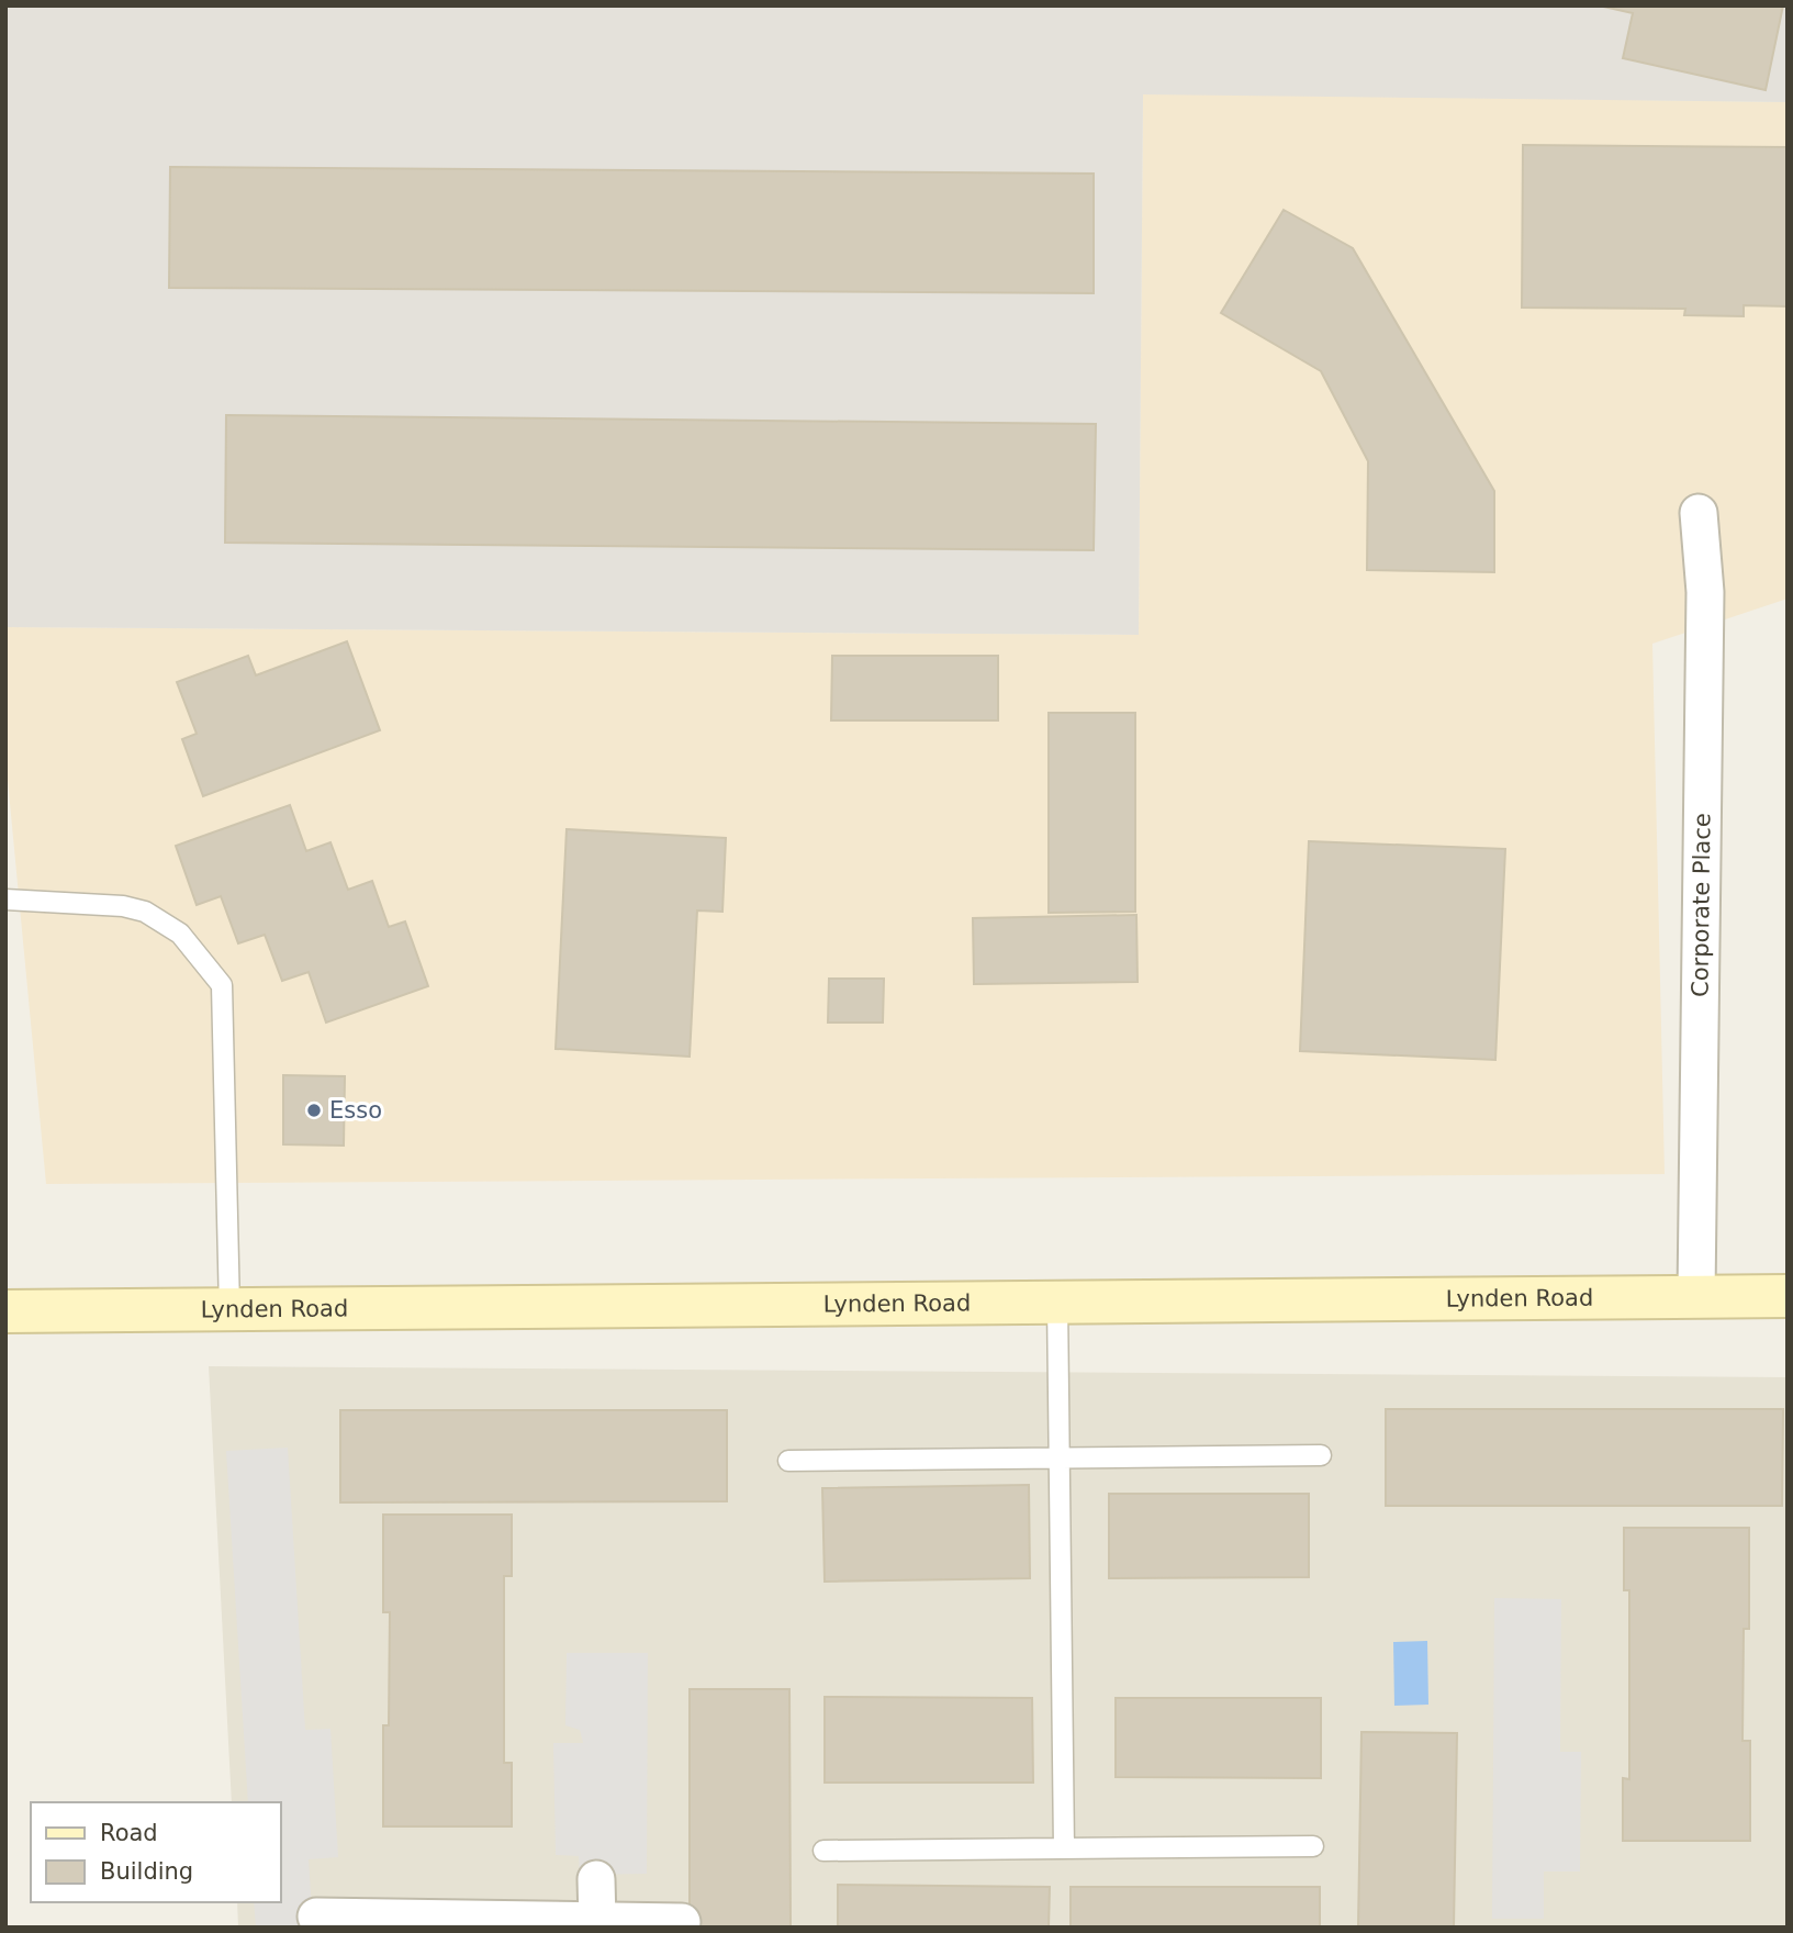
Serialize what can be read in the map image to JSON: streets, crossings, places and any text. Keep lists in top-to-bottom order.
{
  "streets": {
    "main road": ["Lynden Road"],
    "street": ["Corporate Place"]
  },
  "crossings": [
    ["Corporate Place", "Lynden Road"]
  ],
  "places": ["Esso"],
  "legend": ["Road", "Building"]
}
